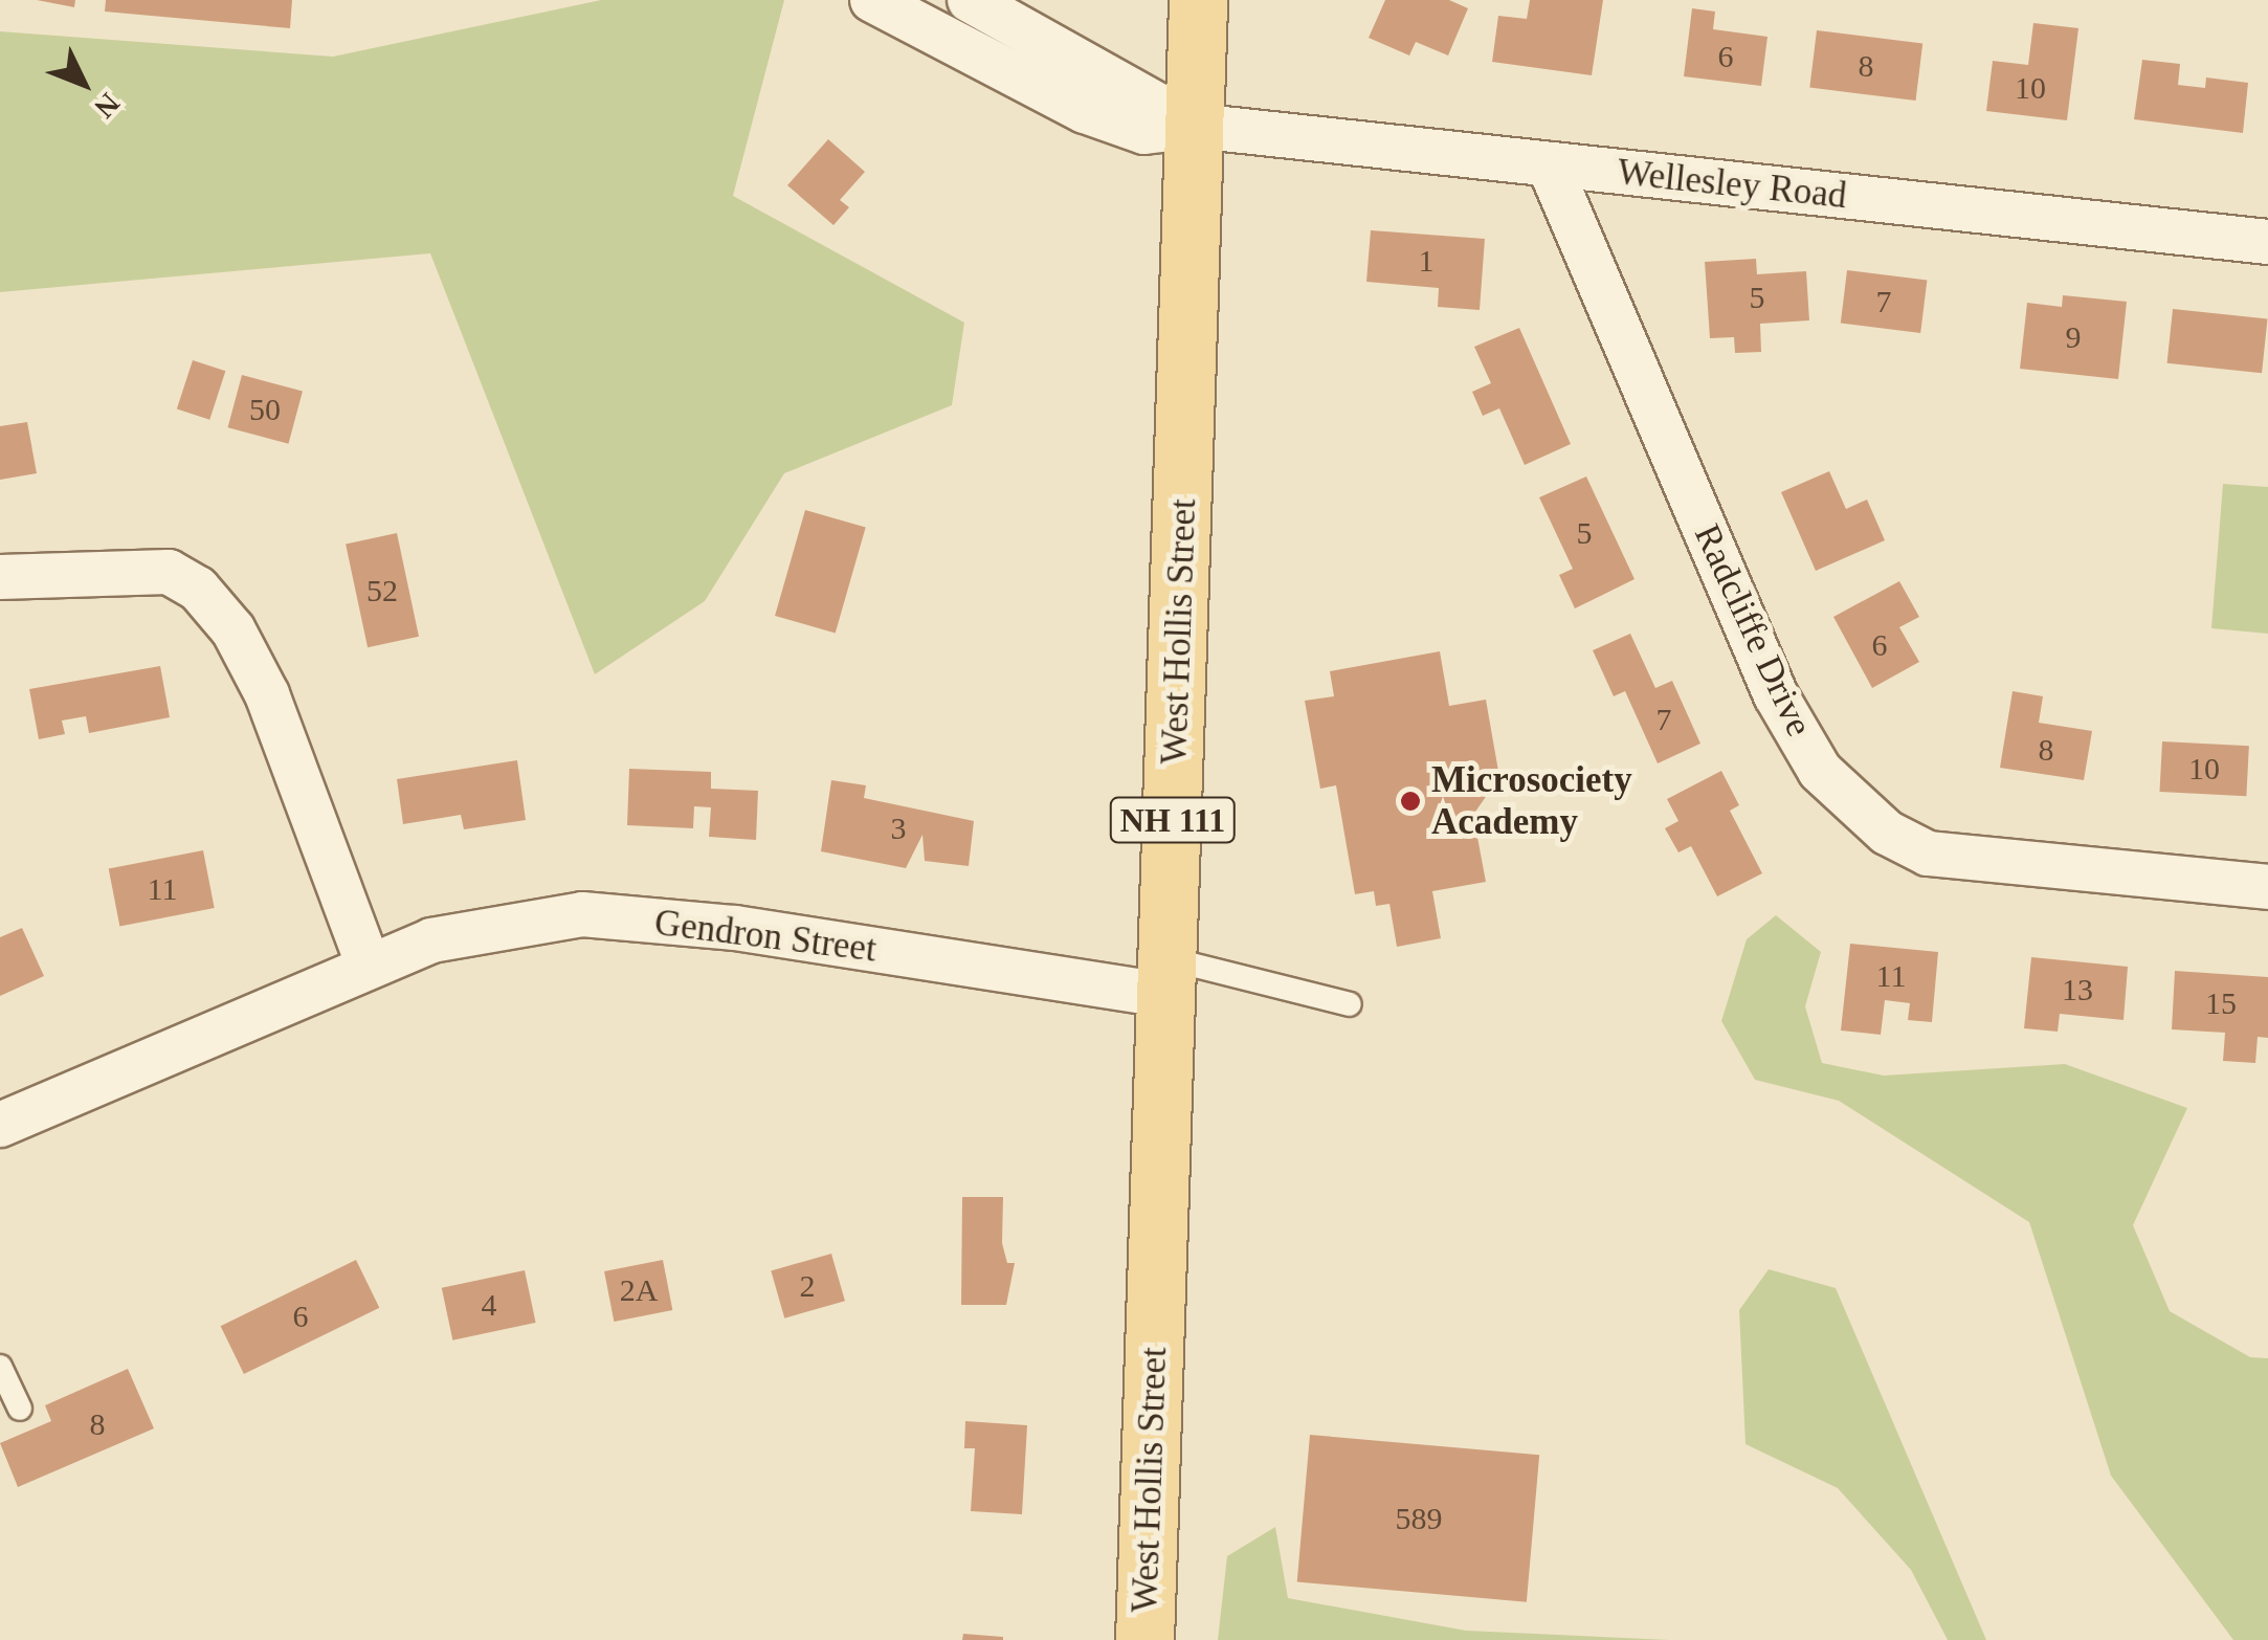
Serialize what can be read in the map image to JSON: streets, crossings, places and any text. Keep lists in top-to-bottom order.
{
  "streets": {
    "main road": ["West Hollis Street", "NH 111"],
    "street": ["Wellesley Road", "Radcliffe Drive", "Gendron Street"]
  },
  "crossings": [
    ["Wellesley Road", "Radcliffe Drive"],
    ["Wellesley Road", "West Hollis Street"],
    ["West Hollis Street", "Gendron Street"]
  ],
  "places": ["Microsociety Academy"],
  "house_numbers": [
    "6",
    "8",
    "10",
    "1",
    "5",
    "7",
    "9",
    "50",
    "5",
    "52",
    "6",
    "7",
    "8",
    "10",
    "3",
    "11",
    "11",
    "13",
    "15",
    "2",
    "2A",
    "4",
    "6",
    "8",
    "589"
  ],
  "north": "bottom right"
}
